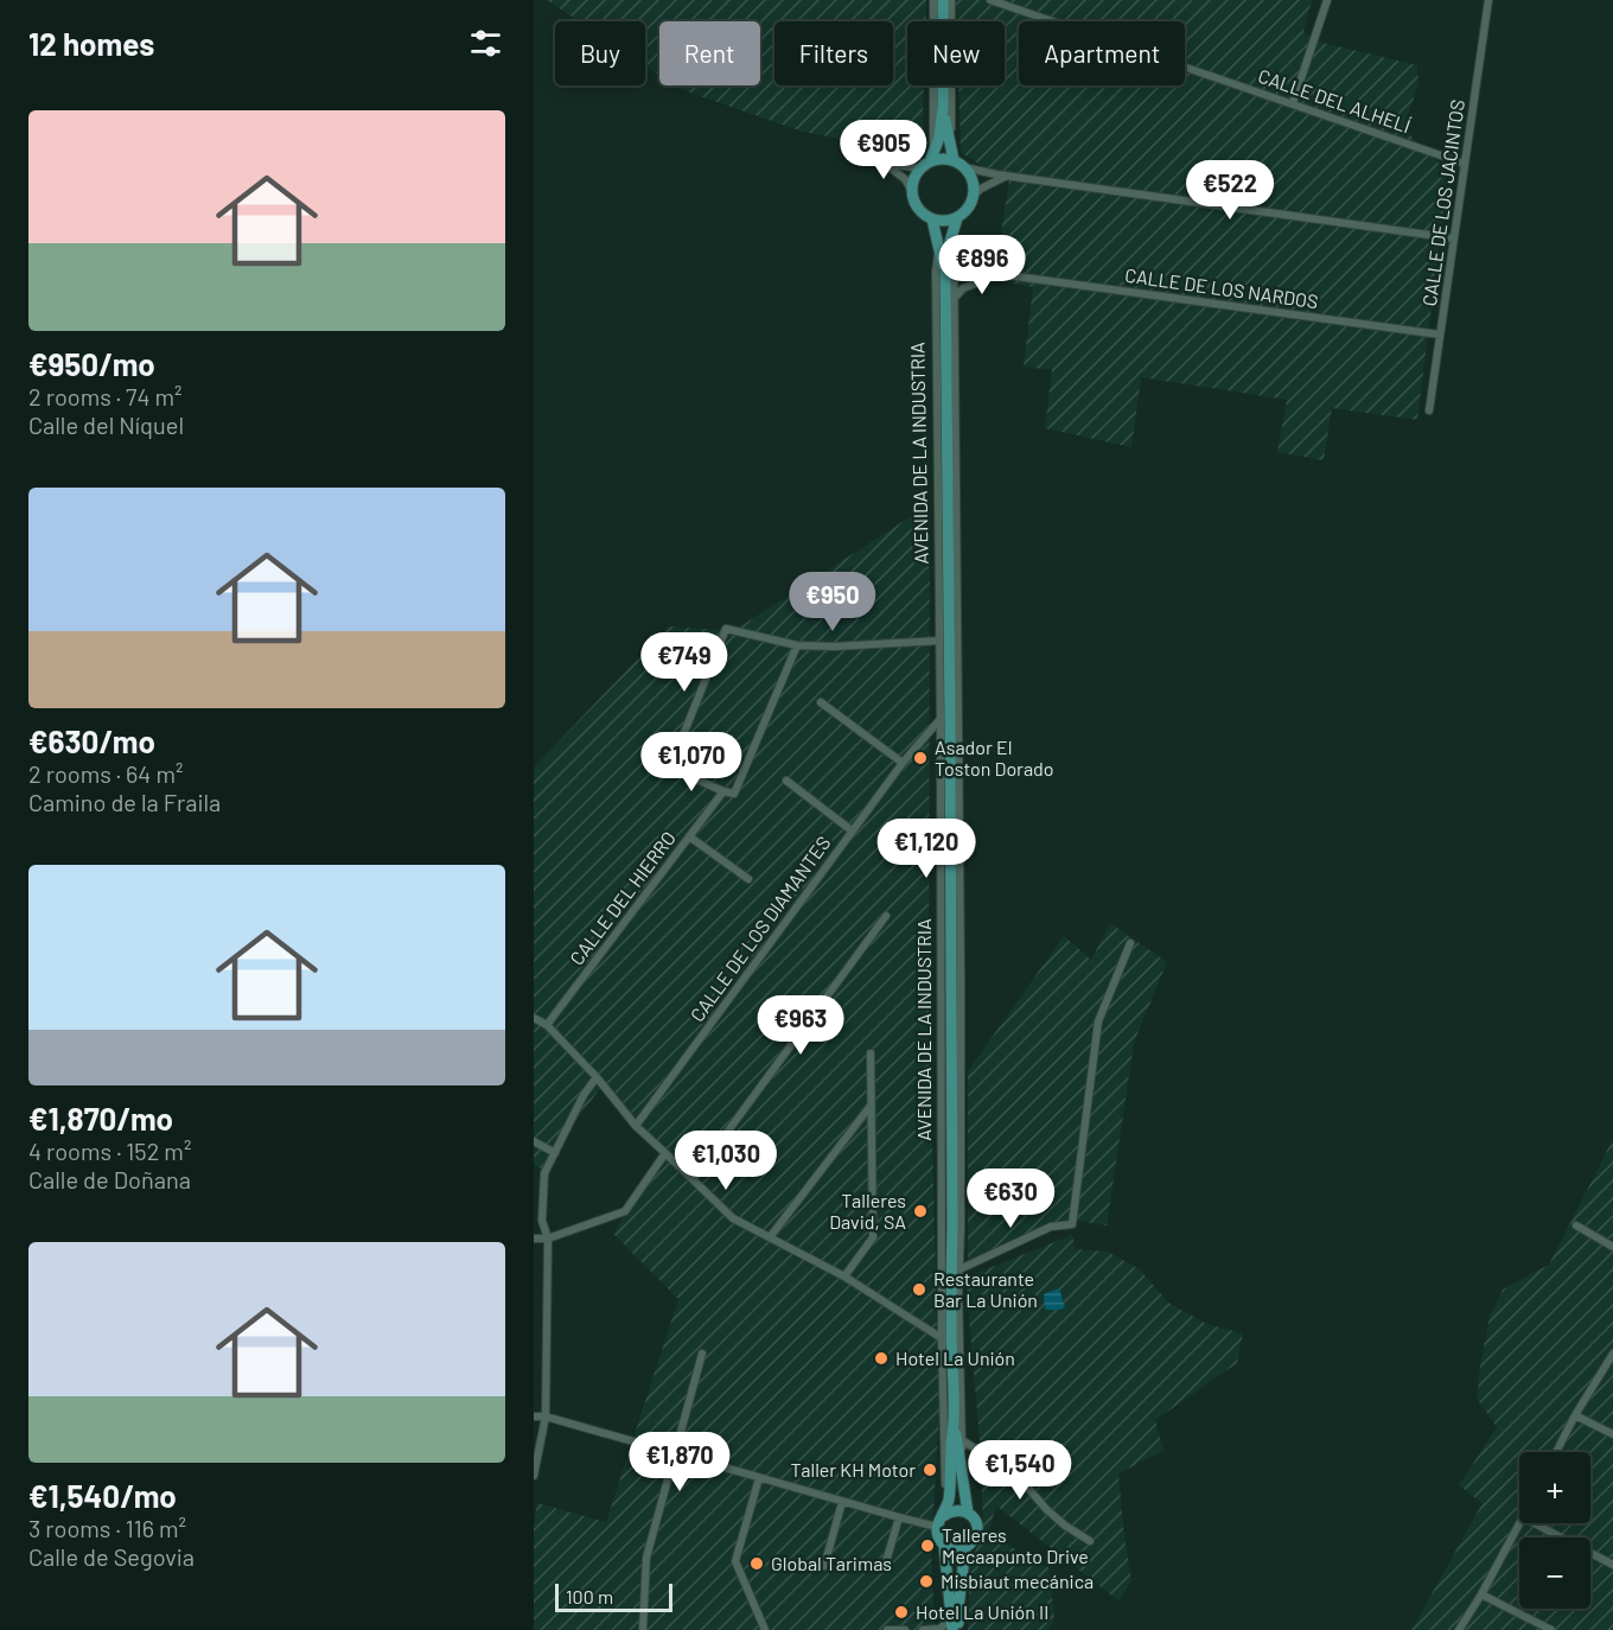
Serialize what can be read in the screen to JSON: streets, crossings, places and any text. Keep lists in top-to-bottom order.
{
  "streets": {
    "main road": ["AVENIDA DE LA INDUSTRIA"],
    "street": [
      "CALLE DEL ALHELÍ",
      "CALLE DE LOS JACINTOS",
      "CALLE DE LOS NARDOS",
      "CALLE DEL HIERRO",
      "CALLE DE LOS DIAMANTES"
    ]
  },
  "crossings": [
    ["CALLE DEL ALHELÍ", "CALLE DE LOS JACINTOS"],
    ["CALLE DE LOS JACINTOS", "CALLE DE LOS NARDOS"],
    ["CALLE DE LOS NARDOS", "AVENIDA DE LA INDUSTRIA"],
    ["AVENIDA DE LA INDUSTRIA", "CALLE DE LOS DIAMANTES"]
  ],
  "places": [
    "Asador El Toston Dorado",
    "Talleres David, SA",
    "Restaurante Bar La Unión",
    "Hotel La Unión",
    "Taller KH Motor",
    "Talleres Mecaapunto Drive",
    "Global Tarimas",
    "Misbiaut mecánica",
    "Hotel La Unión II"
  ],
  "scale_bar": "100 m",
  "page": {
    "heading": "12 homes",
    "chip": [
      "Buy",
      "Rent",
      "Filters",
      "New",
      "Apartment"
    ],
    "list": [
      {
        "name": "€950/mo",
        "note": "2 rooms · 74 m² · Calle del Níquel"
      },
      {
        "name": "€630/mo",
        "note": "2 rooms · 64 m² · Camino de la Fraila"
      },
      {
        "name": "€1,870/mo",
        "note": "4 rooms · 152 m² · Calle de Doñana"
      },
      {
        "name": "€1,540/mo",
        "note": "3 rooms · 116 m² · Calle de Segovia"
      }
    ],
    "price": [
      "€905",
      "€522",
      "€896",
      "€950",
      "€749",
      "€1,070",
      "€1,120",
      "€963",
      "€1,030",
      "€630",
      "€1,870",
      "€1,540"
    ],
    "map_buttons": ["+", "−"],
    "scale": "100 m"
  }
}
